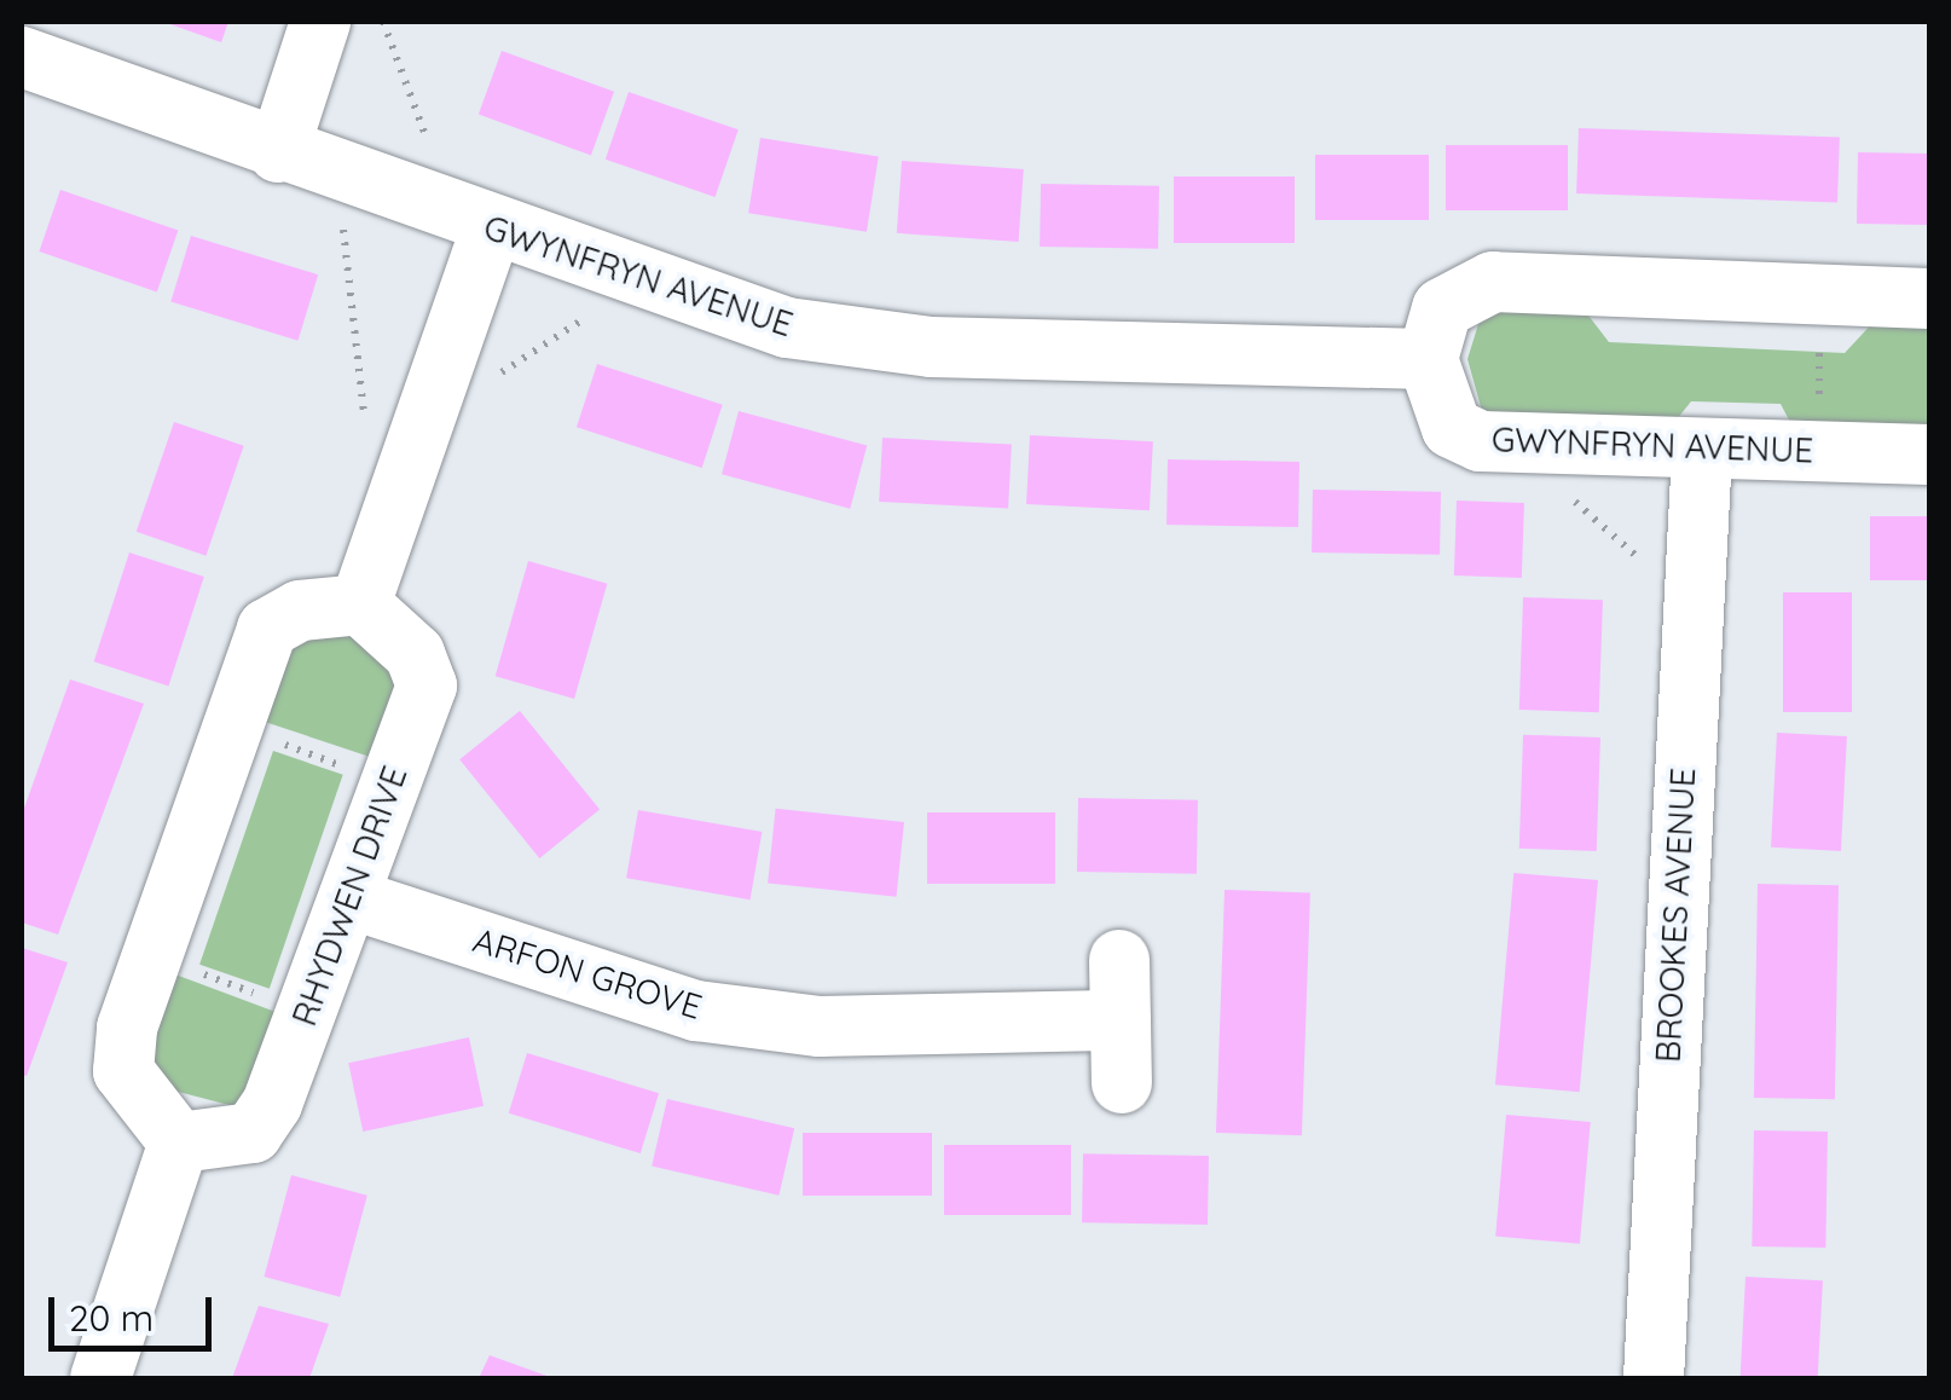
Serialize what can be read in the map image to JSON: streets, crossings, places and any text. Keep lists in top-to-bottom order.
{
  "streets": {
    "street": [
      "GWYNFRYN AVENUE",
      "RHYDWEN DRIVE",
      "BROOKES AVENUE",
      "ARFON GROVE"
    ]
  },
  "crossings": [
    ["GWYNFRYN AVENUE", "BROOKES AVENUE"],
    ["RHYDWEN DRIVE", "ARFON GROVE"]
  ],
  "scale_bar": "20 m"
}
